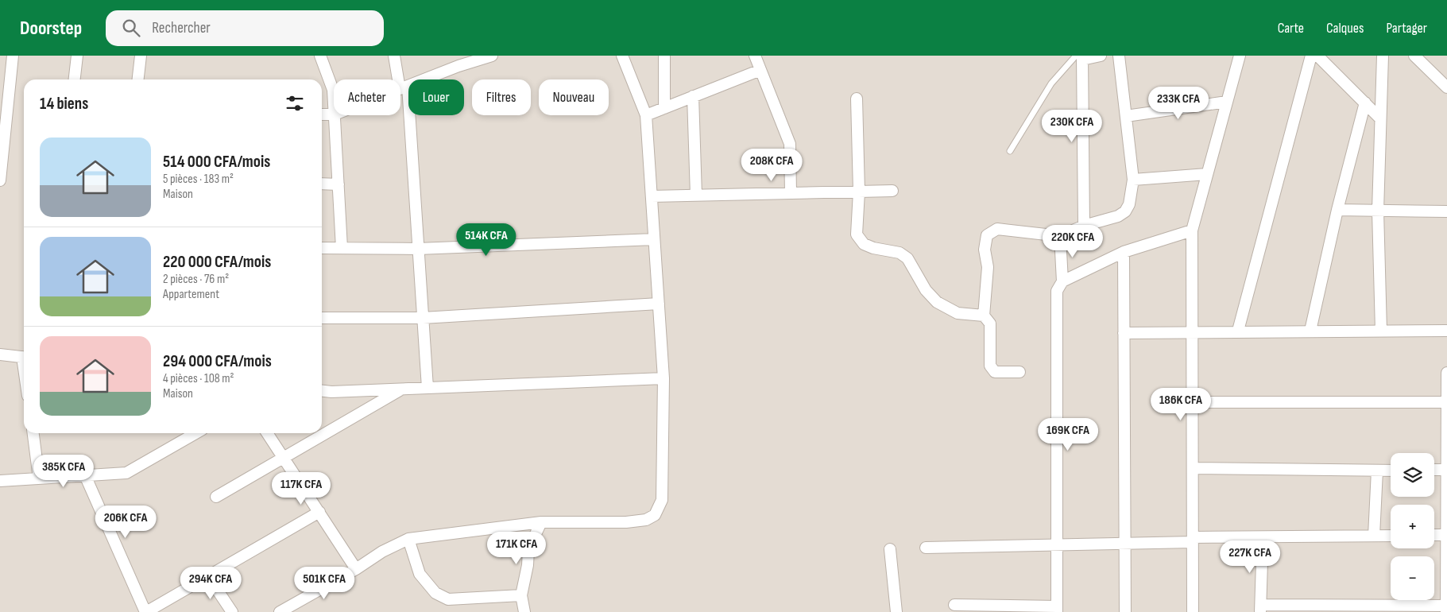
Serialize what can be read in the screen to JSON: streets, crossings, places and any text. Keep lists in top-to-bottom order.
{
  "page": {
    "header": "Doorstep",
    "search": "Rechercher",
    "nav": ["Carte", "Calques", "Partager"],
    "chip": [
      "Acheter",
      "Louer",
      "Filtres",
      "Nouveau"
    ],
    "heading": "14 biens",
    "price": [
      "233K CFA",
      "230K CFA",
      "208K CFA",
      "514K CFA",
      "220K CFA",
      "186K CFA",
      "169K CFA",
      "385K CFA",
      "117K CFA",
      "206K CFA",
      "171K CFA",
      "227K CFA",
      "294K CFA",
      "501K CFA"
    ],
    "list": [
      {
        "name": "514 000 CFA/mois",
        "note": "5 pièces · 183 m² · Maison"
      },
      {
        "name": "220 000 CFA/mois",
        "note": "2 pièces · 76 m² · Appartement"
      },
      {
        "name": "294 000 CFA/mois",
        "note": "4 pièces · 108 m² · Maison"
      }
    ],
    "map_buttons": ["+", "−"]
  }
}
